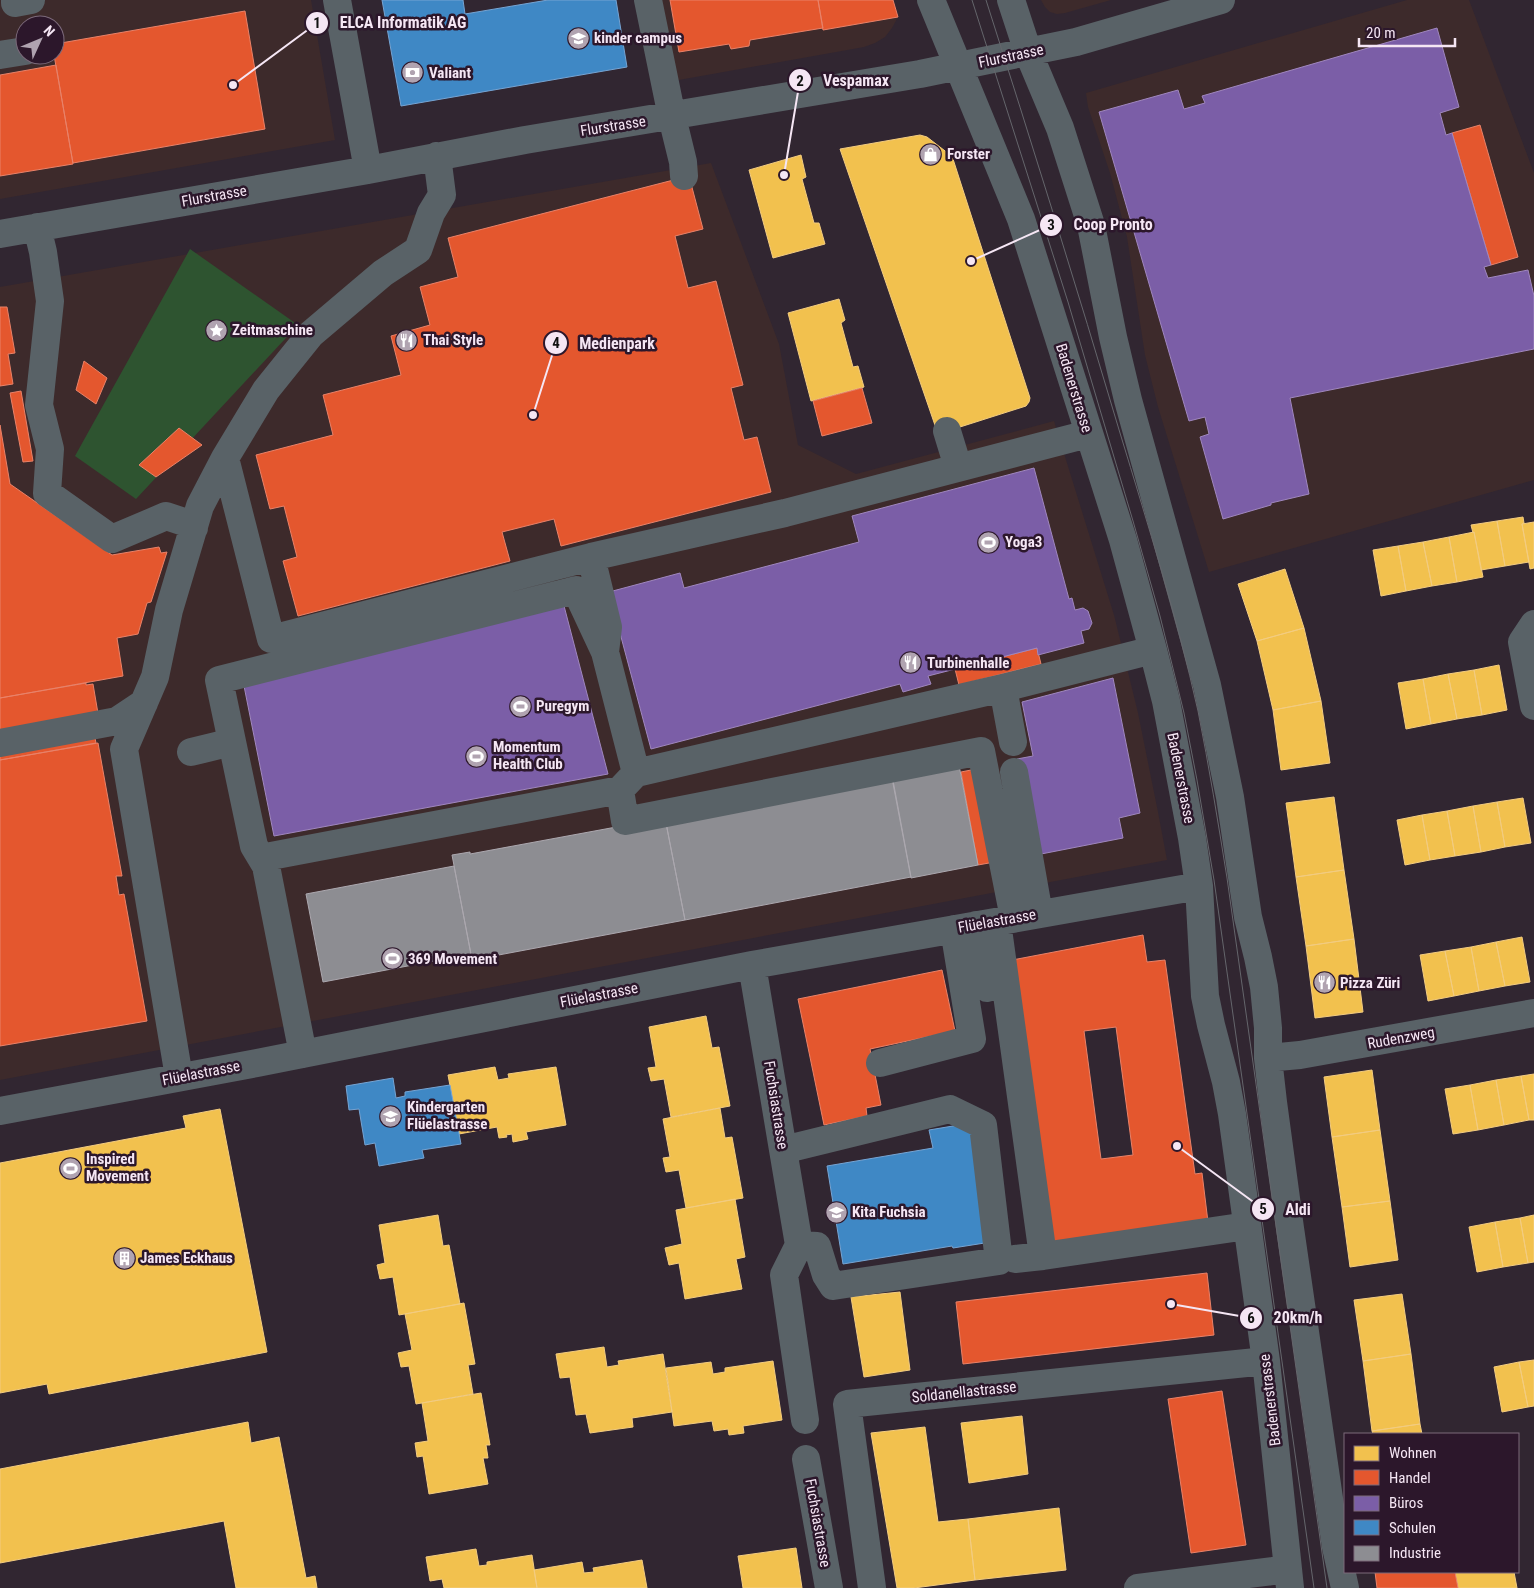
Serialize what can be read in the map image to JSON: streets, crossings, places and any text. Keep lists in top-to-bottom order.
{
  "streets": {
    "street": [
      "Flurstrasse",
      "Badenerstrasse",
      "Flüelastrasse",
      "Rudenzweg",
      "Fuchsiastrasse",
      "Soldanellastrasse"
    ]
  },
  "crossings": [
    ["Flurstrasse", "Badenerstrasse"],
    ["Badenerstrasse", "Flüelastrasse"],
    ["Badenerstrasse", "Soldanellastrasse"],
    ["Flüelastrasse", "Fuchsiastrasse"]
  ],
  "places": {
    "school or university": ["kinder campus", "Kindergarten Flüelastrasse", "Kita Fuchsia"],
    "bank": ["Valiant"],
    "other": [
      "ELCA Informatik AG",
      "Vespamax",
      "Coop Pronto",
      "Medienpark",
      "Aldi",
      "20km/h"
    ],
    "shop": ["Forster"],
    "place": ["Zeitmaschine"],
    "restaurant": ["Thai Style", "Turbinenhalle", "Pizza Züri"],
    "sports": [
      "Yoga3",
      "Puregym",
      "Momentum Health Club",
      "369 Movement",
      "Inspired Movement"
    ],
    "building": ["James Eckhaus"]
  },
  "legend": [
    "Wohnen",
    "Handel",
    "Büros",
    "Schulen",
    "Industrie"
  ],
  "scale_bar": "20 m",
  "north": "top right"
}
